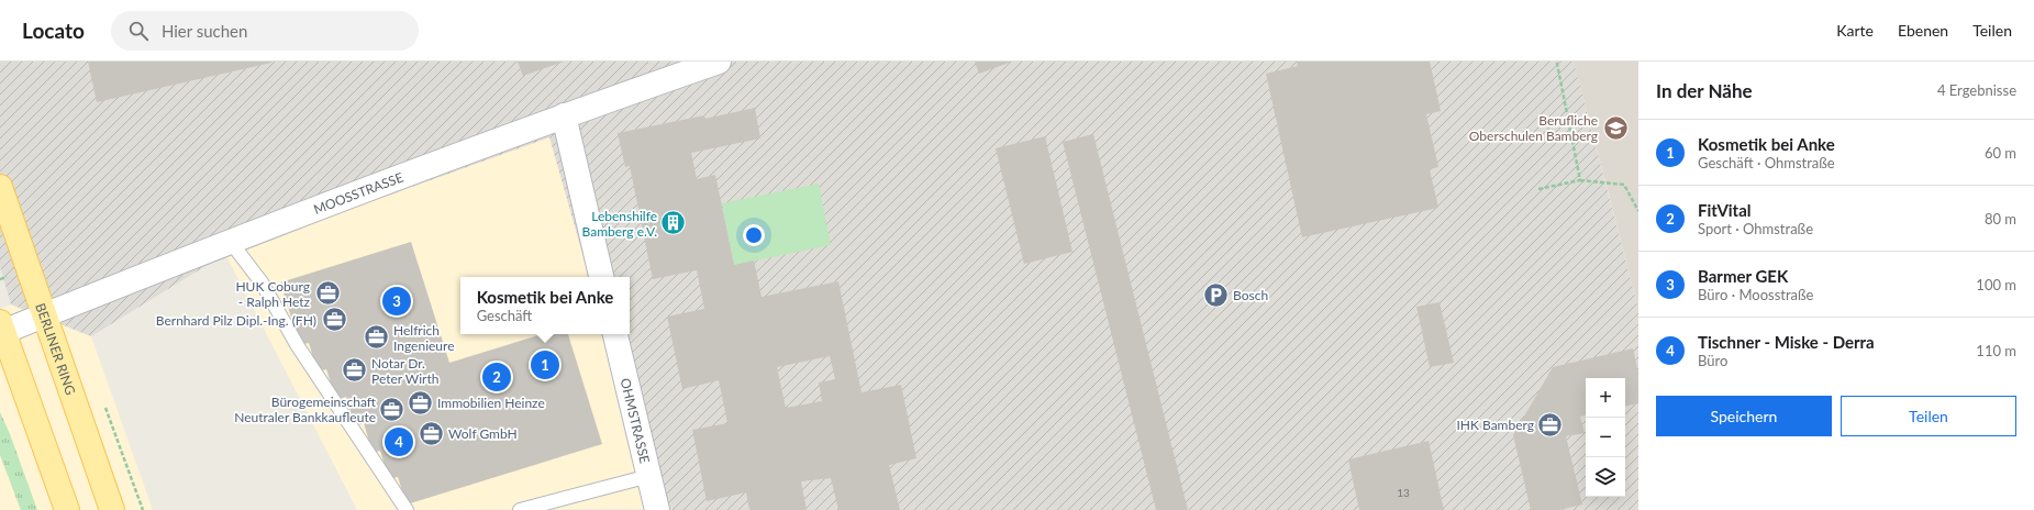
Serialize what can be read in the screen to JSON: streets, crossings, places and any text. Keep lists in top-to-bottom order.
{
  "streets": {
    "main road": ["BERLINER RING"],
    "street": ["MOOSSTRASSE", "OHMSTRASSE"]
  },
  "crossings": [
    ["MOOSSTRASSE", "BERLINER RING"]
  ],
  "places": {
    "school or university": ["Berufliche Oberschulen Bamberg"],
    "building": ["Lebenshilfe Bamberg e.V."],
    "office": [
      "HUK Coburg - Ralph Hetz",
      "Bernhard Pilz Dipl.-Ing. (FH)",
      "Helfrich Ingenieure",
      "Notar Dr. Peter Wirth",
      "Immobilien Heinze",
      "Bürogemeinschaft Neutraler Bankkaufleute",
      "IHK Bamberg",
      "Wolf GmbH"
    ],
    "parking": ["Bosch"]
  },
  "house_numbers": ["13"],
  "page": {
    "header": "Locato",
    "search": "Hier suchen",
    "nav": ["Karte", "Ebenen", "Teilen"],
    "heading": ["In der Nähe", "4 Ergebnisse"],
    "list": [
      {
        "mark": "1",
        "name": "Kosmetik bei Anke",
        "note": "Geschäft · Ohmstraße",
        "value": "60 m"
      },
      {
        "mark": "2",
        "name": "FitVital",
        "note": "Sport · Ohmstraße",
        "value": "80 m"
      },
      {
        "mark": "3",
        "name": "Barmer GEK",
        "note": "Büro · Moosstraße",
        "value": "100 m"
      },
      {
        "mark": "4",
        "name": "Tischner - Miske - Derra",
        "note": "Büro",
        "value": "110 m"
      }
    ],
    "popup": ["Kosmetik bei Anke", "Geschäft"],
    "pins": [
      "3",
      "1",
      "2",
      "4"
    ],
    "map_buttons": ["+", "−"],
    "buttons": ["Speichern", "Teilen"]
  }
}
